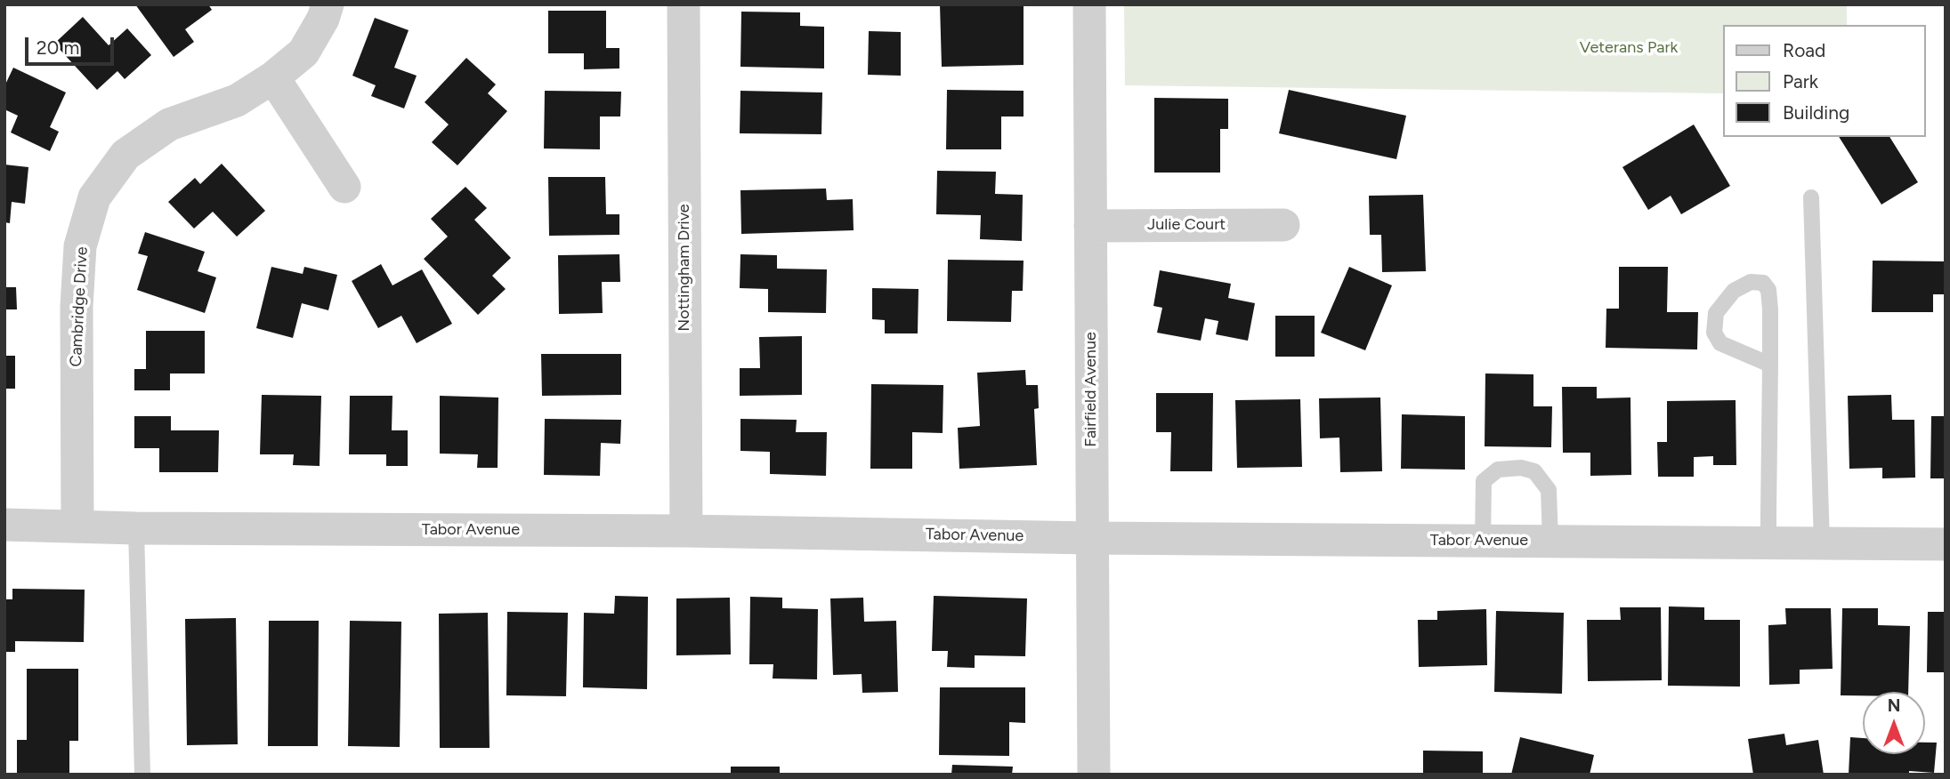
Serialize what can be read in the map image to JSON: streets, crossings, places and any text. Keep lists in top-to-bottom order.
{
  "streets": {
    "street": [
      "Julie Court",
      "Nottingham Drive",
      "Cambridge Drive",
      "Fairfield Avenue",
      "Tabor Avenue"
    ]
  },
  "crossings": [
    ["Julie Court", "Fairfield Avenue"],
    ["Nottingham Drive", "Tabor Avenue"],
    ["Cambridge Drive", "Tabor Avenue"],
    ["Fairfield Avenue", "Tabor Avenue"]
  ],
  "parks": ["Veterans Park"],
  "legend": ["Road", "Park", "Building"],
  "scale_bar": "20 m",
  "north": "top"
}
